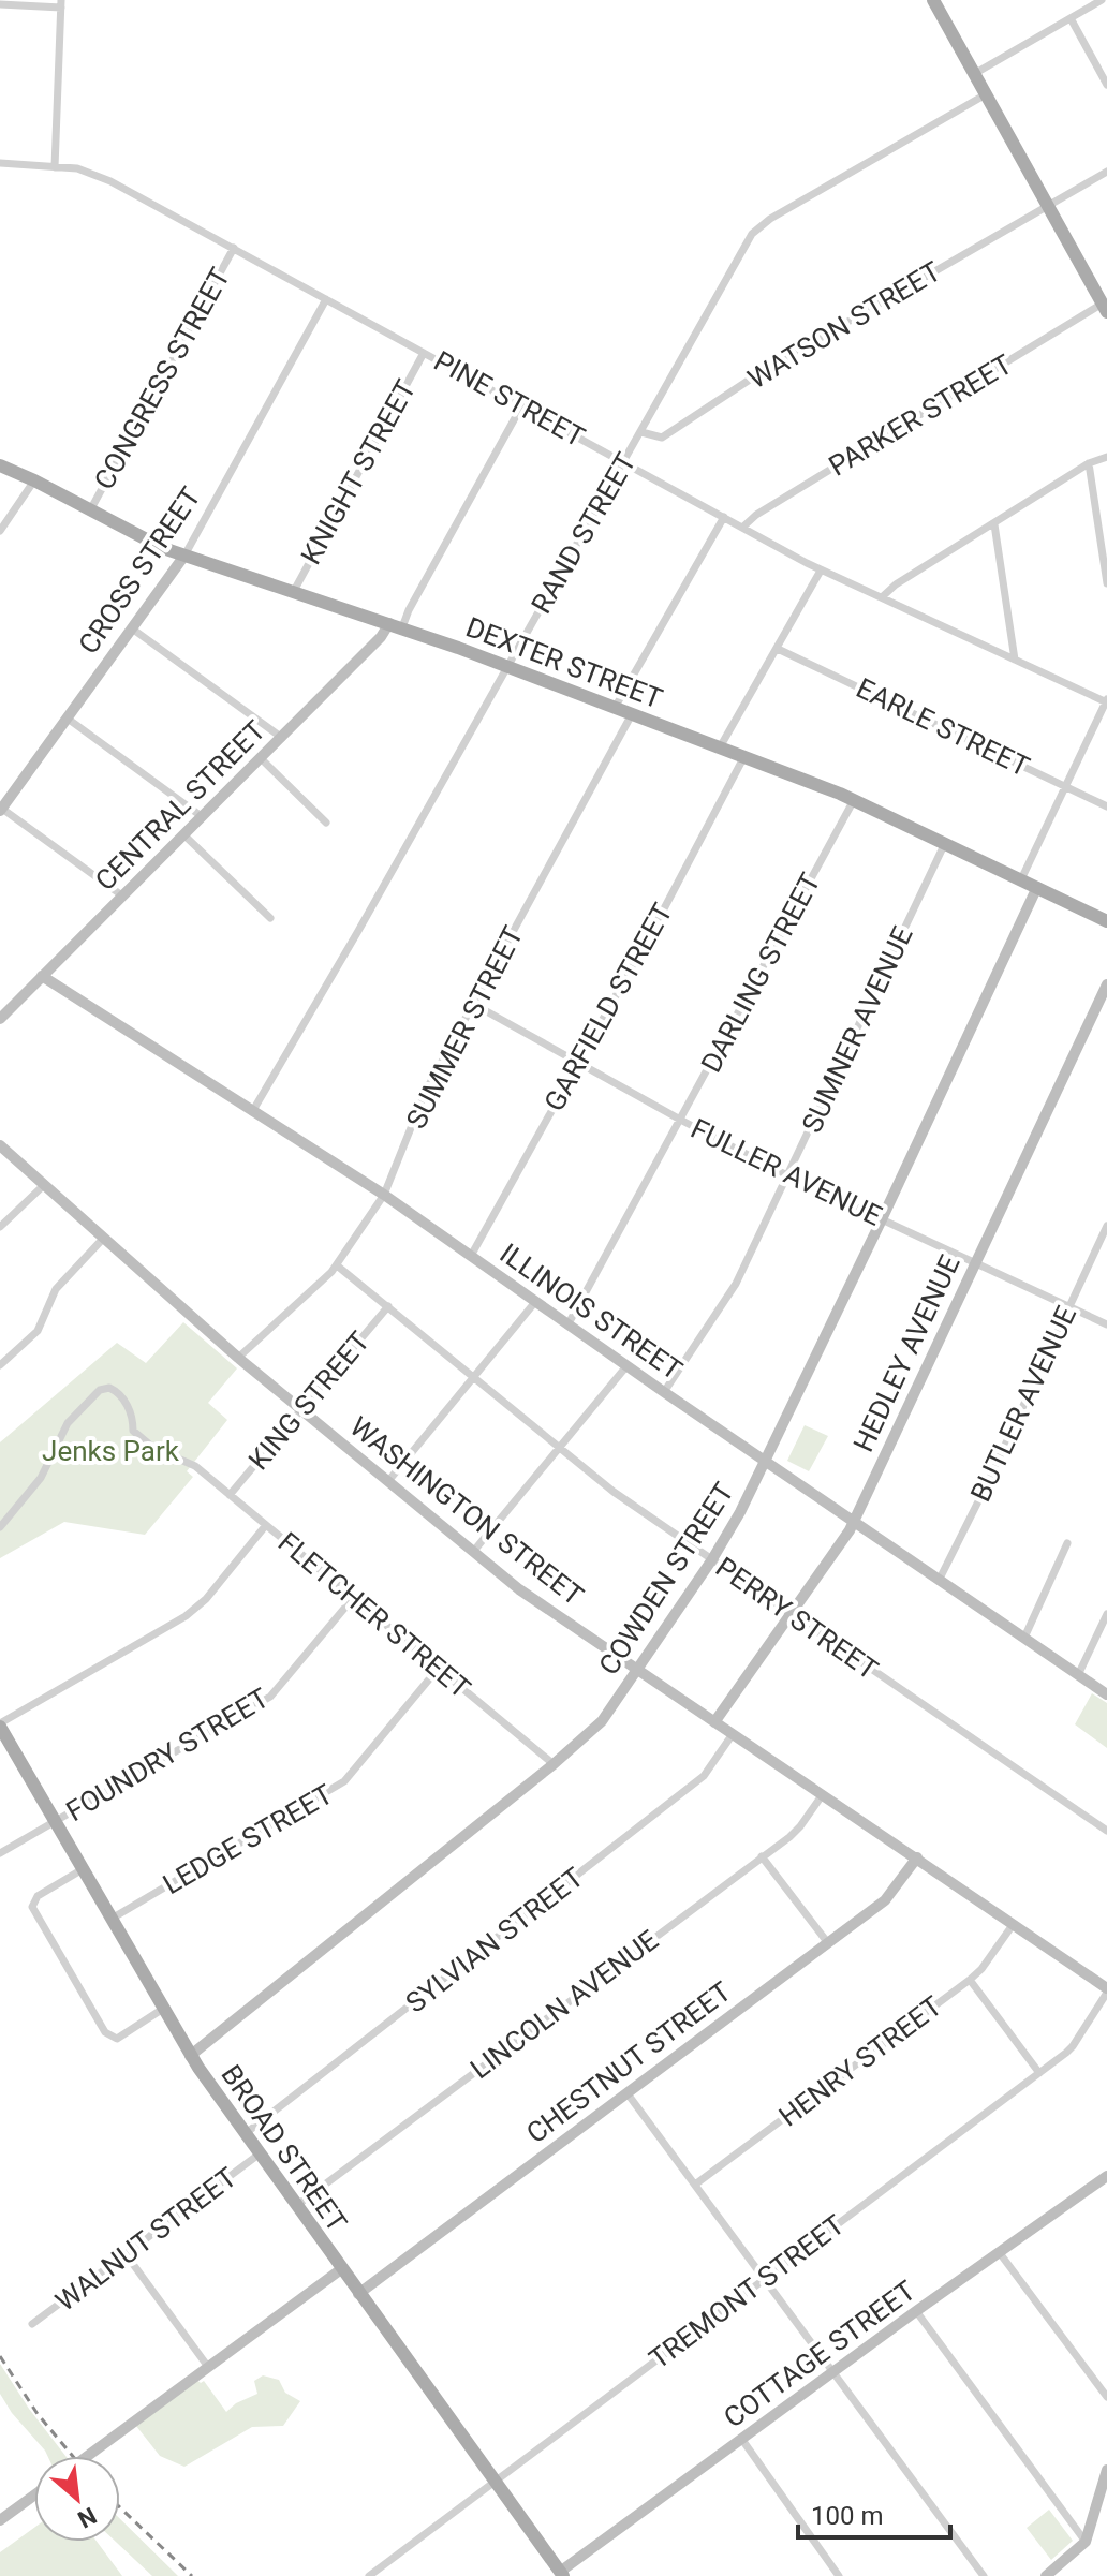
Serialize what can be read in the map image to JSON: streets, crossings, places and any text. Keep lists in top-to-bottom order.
{
  "streets": {
    "main road": ["DEXTER STREET", "BROAD STREET"],
    "street": [
      "WATSON STREET",
      "CONGRESS STREET",
      "PINE STREET",
      "PARKER STREET",
      "KNIGHT STREET",
      "RAND STREET",
      "CROSS STREET",
      "EARLE STREET",
      "CENTRAL STREET",
      "DARLING STREET",
      "GARFIELD STREET",
      "SUMMER STREET",
      "SUMNER AVENUE",
      "FULLER AVENUE",
      "ILLINOIS STREET",
      "HEDLEY AVENUE",
      "KING STREET",
      "BUTLER AVENUE",
      "WASHINGTON STREET",
      "COWDEN STREET",
      "FLETCHER STREET",
      "PERRY STREET",
      "FOUNDRY STREET",
      "LEDGE STREET",
      "SYLVIAN STREET",
      "LINCOLN AVENUE",
      "HENRY STREET",
      "CHESTNUT STREET",
      "WALNUT STREET",
      "TREMONT STREET",
      "COTTAGE STREET"
    ]
  },
  "crossings": [
    ["WATSON STREET", "RAND STREET"],
    ["CONGRESS STREET", "PINE STREET"],
    ["CONGRESS STREET", "DEXTER STREET"],
    ["PINE STREET", "PARKER STREET"],
    ["PINE STREET", "KNIGHT STREET"],
    ["PINE STREET", "RAND STREET"],
    ["PINE STREET", "CROSS STREET"],
    ["PINE STREET", "CENTRAL STREET"],
    ["KNIGHT STREET", "DEXTER STREET"],
    ["RAND STREET", "DEXTER STREET"],
    ["RAND STREET", "ILLINOIS STREET"],
    ["CROSS STREET", "DEXTER STREET"],
    ["DEXTER STREET", "CENTRAL STREET"],
    ["DEXTER STREET", "DARLING STREET"],
    ["DEXTER STREET", "GARFIELD STREET"],
    ["DEXTER STREET", "SUMMER STREET"],
    ["DEXTER STREET", "SUMNER AVENUE"],
    ["DEXTER STREET", "COWDEN STREET"],
    ["CENTRAL STREET", "ILLINOIS STREET"],
    ["DARLING STREET", "FULLER AVENUE"],
    ["DARLING STREET", "ILLINOIS STREET"],
    ["GARFIELD STREET", "FULLER AVENUE"],
    ["GARFIELD STREET", "ILLINOIS STREET"],
    ["SUMMER STREET", "FULLER AVENUE"],
    ["SUMMER STREET", "ILLINOIS STREET"],
    ["SUMMER STREET", "WASHINGTON STREET"],
    ["SUMMER STREET", "PERRY STREET"],
    ["SUMNER AVENUE", "FULLER AVENUE"],
    ["SUMNER AVENUE", "ILLINOIS STREET"],
    ["FULLER AVENUE", "HEDLEY AVENUE"],
    ["FULLER AVENUE", "BUTLER AVENUE"],
    ["FULLER AVENUE", "COWDEN STREET"],
    ["ILLINOIS STREET", "HEDLEY AVENUE"],
    ["ILLINOIS STREET", "BUTLER AVENUE"],
    ["ILLINOIS STREET", "COWDEN STREET"],
    ["HEDLEY AVENUE", "WASHINGTON STREET"],
    ["HEDLEY AVENUE", "PERRY STREET"],
    ["KING STREET", "WASHINGTON STREET"],
    ["KING STREET", "FLETCHER STREET"],
    ["KING STREET", "PERRY STREET"],
    ["WASHINGTON STREET", "COWDEN STREET"],
    ["WASHINGTON STREET", "SYLVIAN STREET"],
    ["WASHINGTON STREET", "LINCOLN AVENUE"],
    ["WASHINGTON STREET", "HENRY STREET"],
    ["WASHINGTON STREET", "CHESTNUT STREET"],
    ["WASHINGTON STREET", "TREMONT STREET"],
    ["COWDEN STREET", "FLETCHER STREET"],
    ["COWDEN STREET", "PERRY STREET"],
    ["COWDEN STREET", "BROAD STREET"],
    ["FLETCHER STREET", "FOUNDRY STREET"],
    ["FLETCHER STREET", "LEDGE STREET"],
    ["FOUNDRY STREET", "BROAD STREET"],
    ["LEDGE STREET", "BROAD STREET"],
    ["SYLVIAN STREET", "BROAD STREET"],
    ["LINCOLN AVENUE", "BROAD STREET"],
    ["CHESTNUT STREET", "BROAD STREET"],
    ["BROAD STREET", "WALNUT STREET"],
    ["BROAD STREET", "TREMONT STREET"],
    ["BROAD STREET", "COTTAGE STREET"]
  ],
  "parks": ["Jenks Park"],
  "scale_bar": "100 m",
  "north": "bottom right"
}
